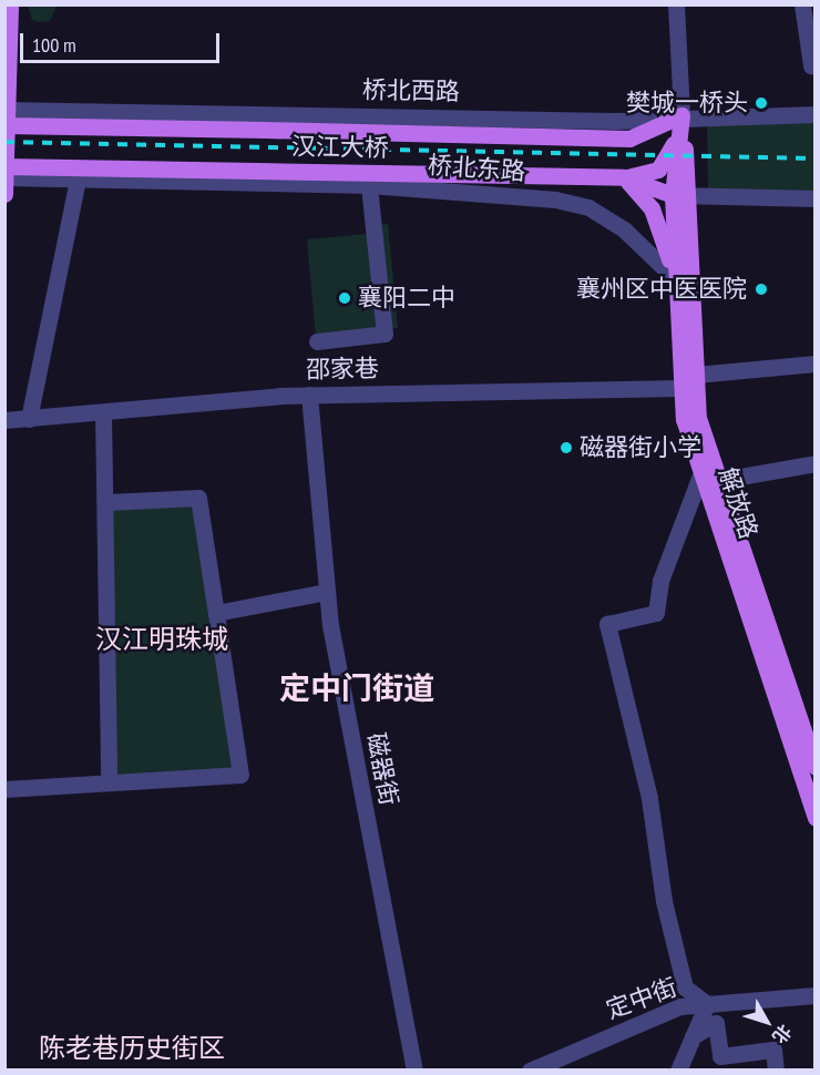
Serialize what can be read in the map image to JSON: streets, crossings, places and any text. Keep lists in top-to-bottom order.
{
  "streets": {
    "main road": ["汉江大桥", "解放路"],
    "street": [
      "桥北西路",
      "桥北东路",
      "邵家巷",
      "磁器街",
      "定中街"
    ]
  },
  "crossings": [
    ["桥北西路", "汉江大桥"],
    ["桥北西路", "解放路"],
    ["汉江大桥", "桥北东路"],
    ["汉江大桥", "解放路"],
    ["桥北东路", "解放路"],
    ["邵家巷", "解放路"],
    ["邵家巷", "磁器街"]
  ],
  "districts": ["汉江明珠城", "定中门街道", "陈老巷历史街区"],
  "places": [
    "樊城一桥头",
    "襄州区中医医院",
    "襄阳二中",
    "磁器街小学"
  ],
  "scale_bar": "100 m",
  "north": "bottom right"
}
